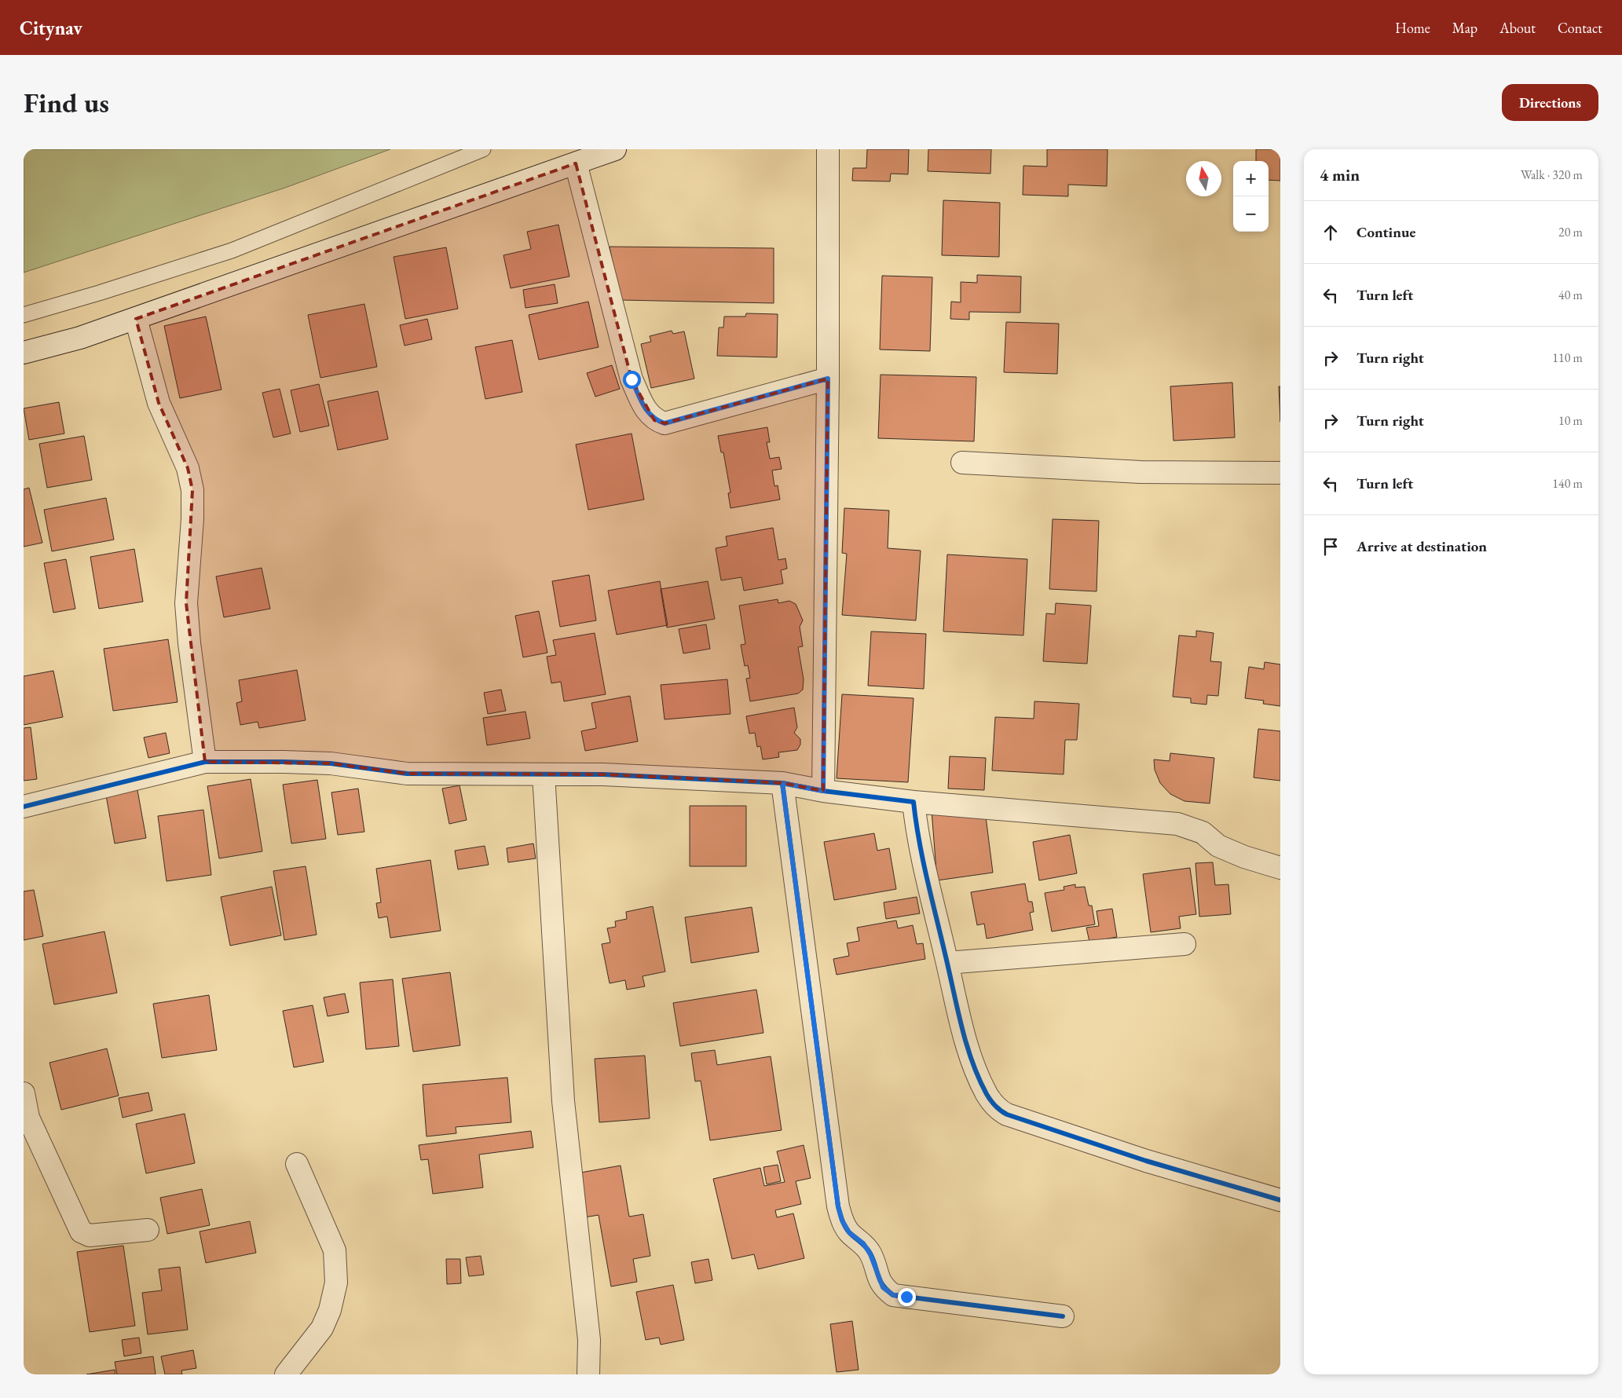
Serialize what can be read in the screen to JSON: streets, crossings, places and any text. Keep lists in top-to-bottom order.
{
  "north": "top",
  "page": {
    "header": "Citynav",
    "nav": [
      "Home",
      "Map",
      "About",
      "Contact"
    ],
    "buttons": "Directions",
    "title": "Find us",
    "heading": ["4 min", "Walk · 320 m"],
    "map_buttons": ["+", "−"],
    "list": [
      ["Continue", "20 m"],
      ["Turn left", "40 m"],
      ["Turn right", "110 m"],
      ["Turn right", "10 m"],
      ["Turn left", "140 m"],
      "Arrive at destination"
    ]
  }
}
